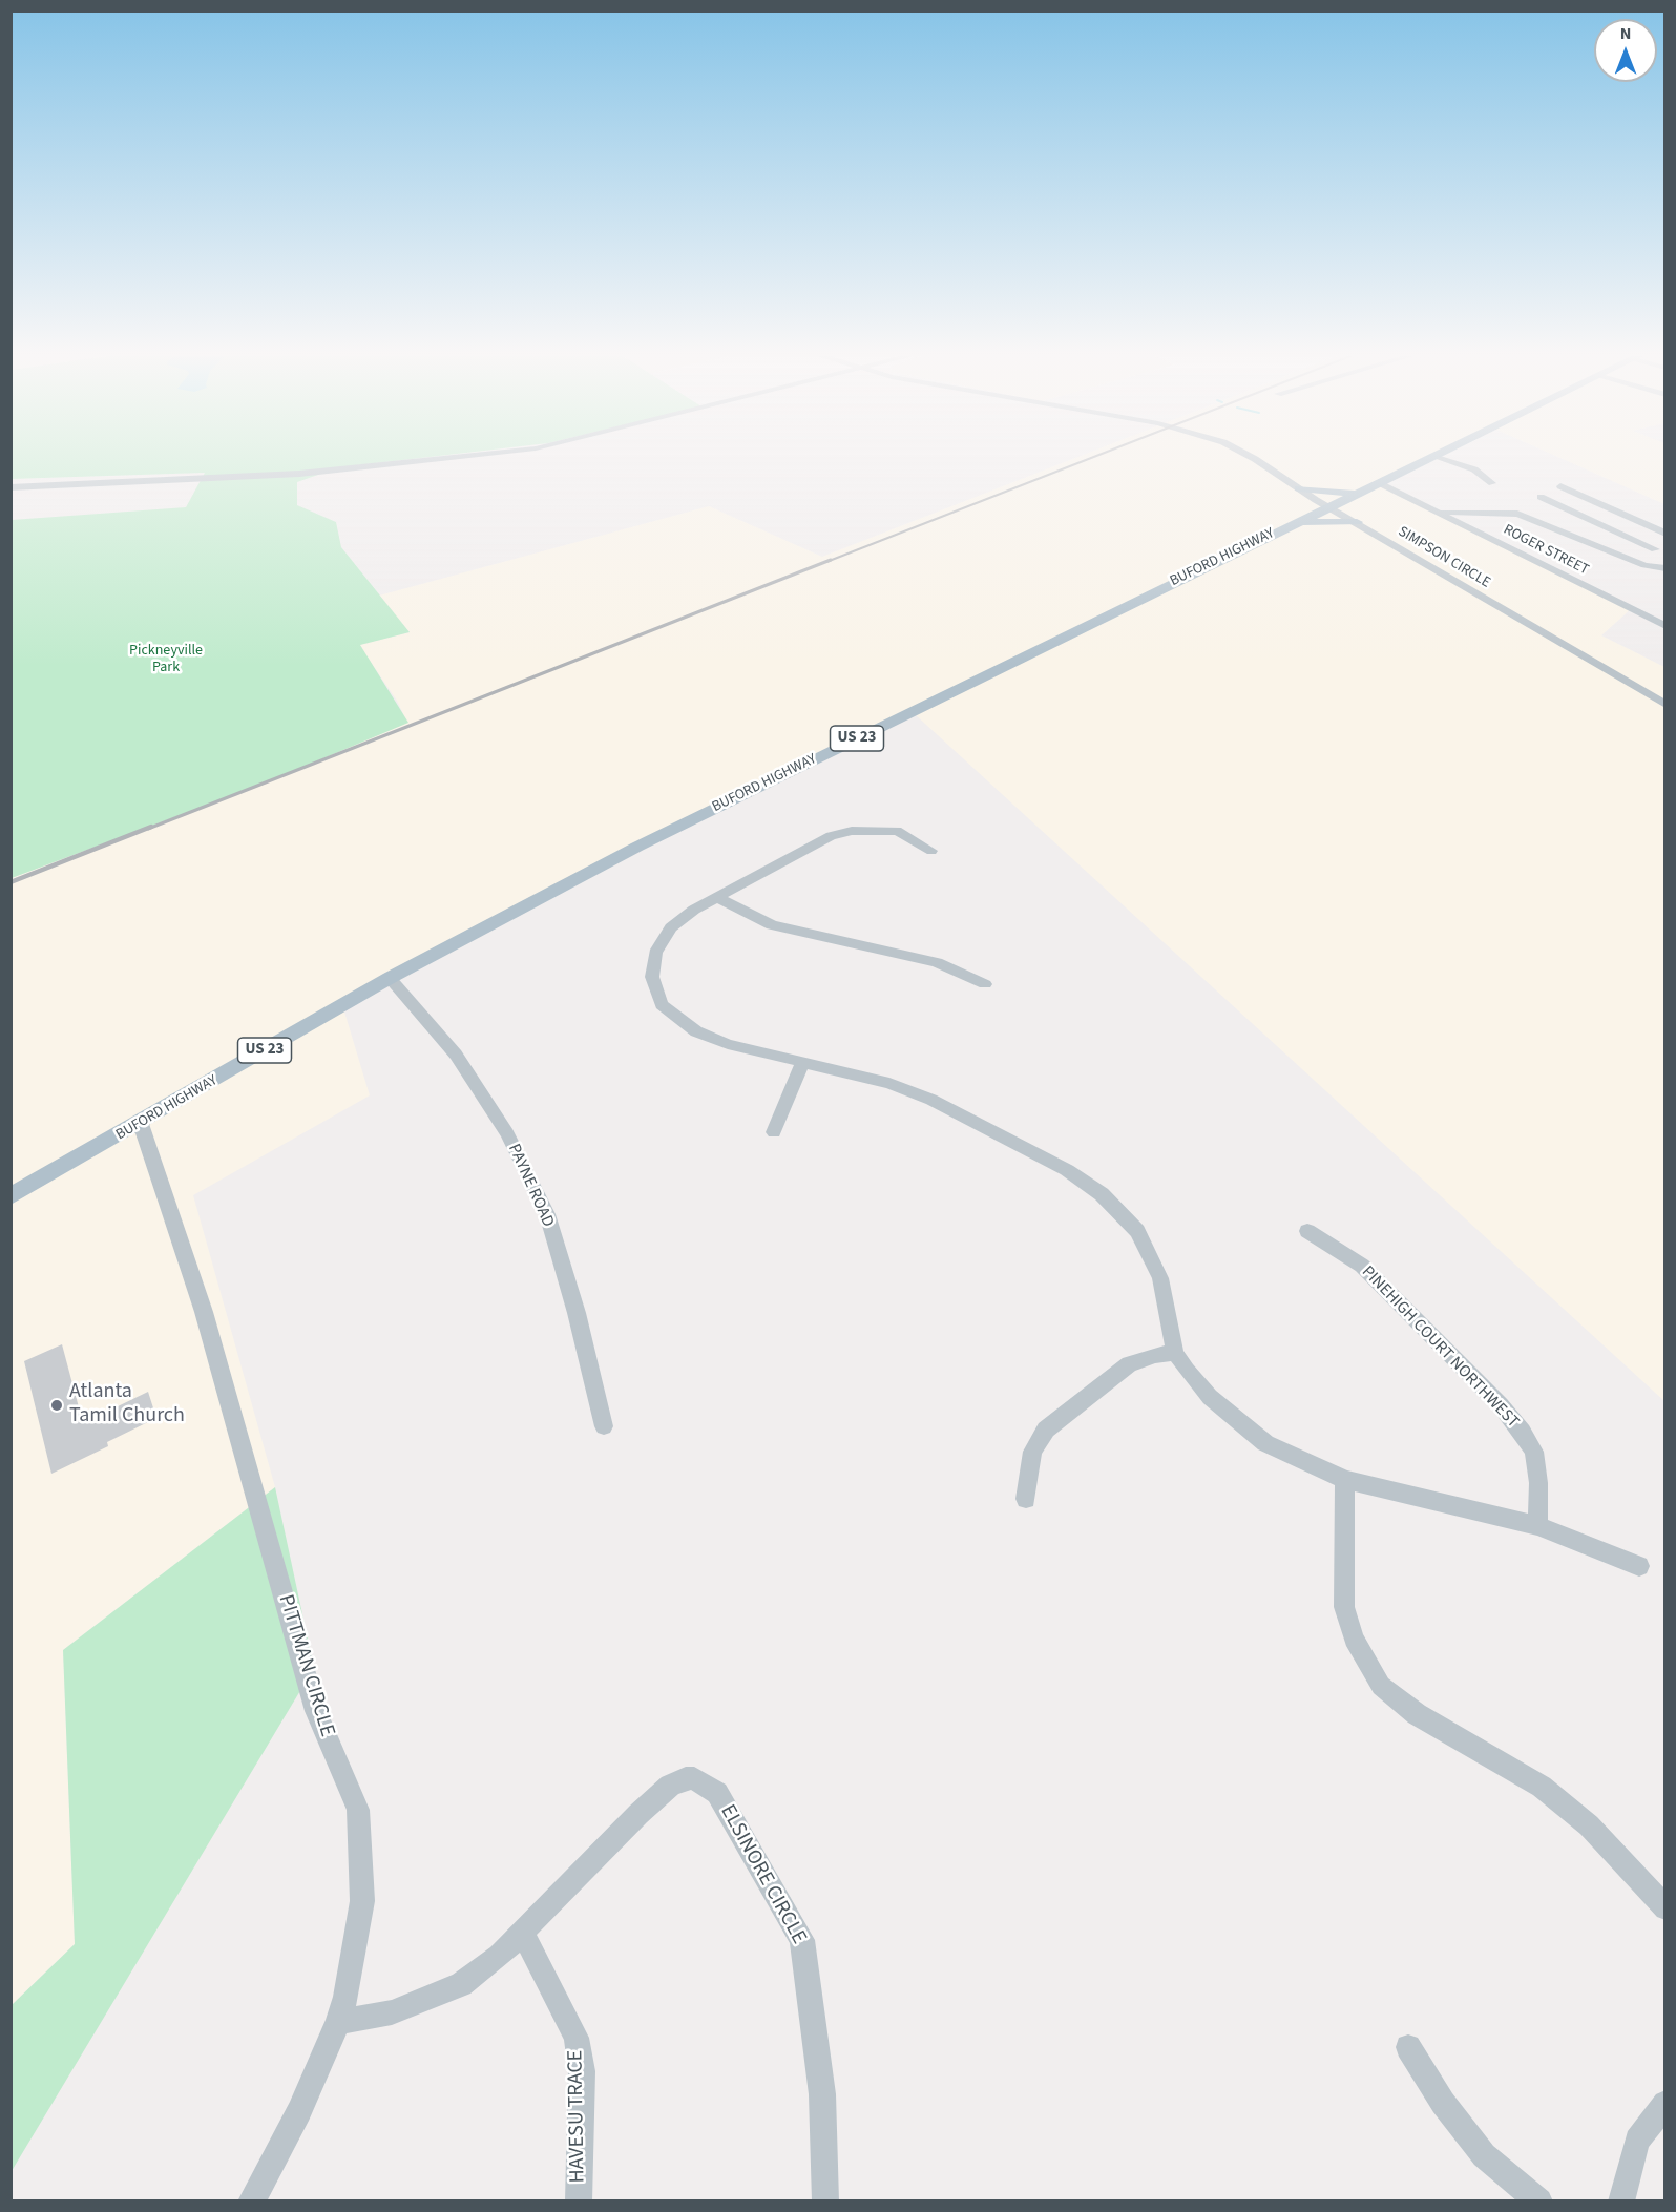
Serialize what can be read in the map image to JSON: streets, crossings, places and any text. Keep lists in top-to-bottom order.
{
  "streets": {
    "main road": ["BUFORD HIGHWAY", "US 23"],
    "street": [
      "ROGER STREET",
      "SIMPSON CIRCLE",
      "PAYNE ROAD",
      "PINEHIGH COURT NORTHWEST",
      "PITTMAN CIRCLE",
      "ELSINORE CIRCLE",
      "HAVESU TRACE"
    ]
  },
  "crossings": [
    ["ROGER STREET", "BUFORD HIGHWAY"],
    ["BUFORD HIGHWAY", "SIMPSON CIRCLE"],
    ["BUFORD HIGHWAY", "PAYNE ROAD"],
    ["BUFORD HIGHWAY", "PITTMAN CIRCLE"],
    ["PITTMAN CIRCLE", "ELSINORE CIRCLE"],
    ["ELSINORE CIRCLE", "HAVESU TRACE"]
  ],
  "parks": ["Pickneyville Park"],
  "places": ["Atlanta Tamil Church"],
  "north": "top"
}
